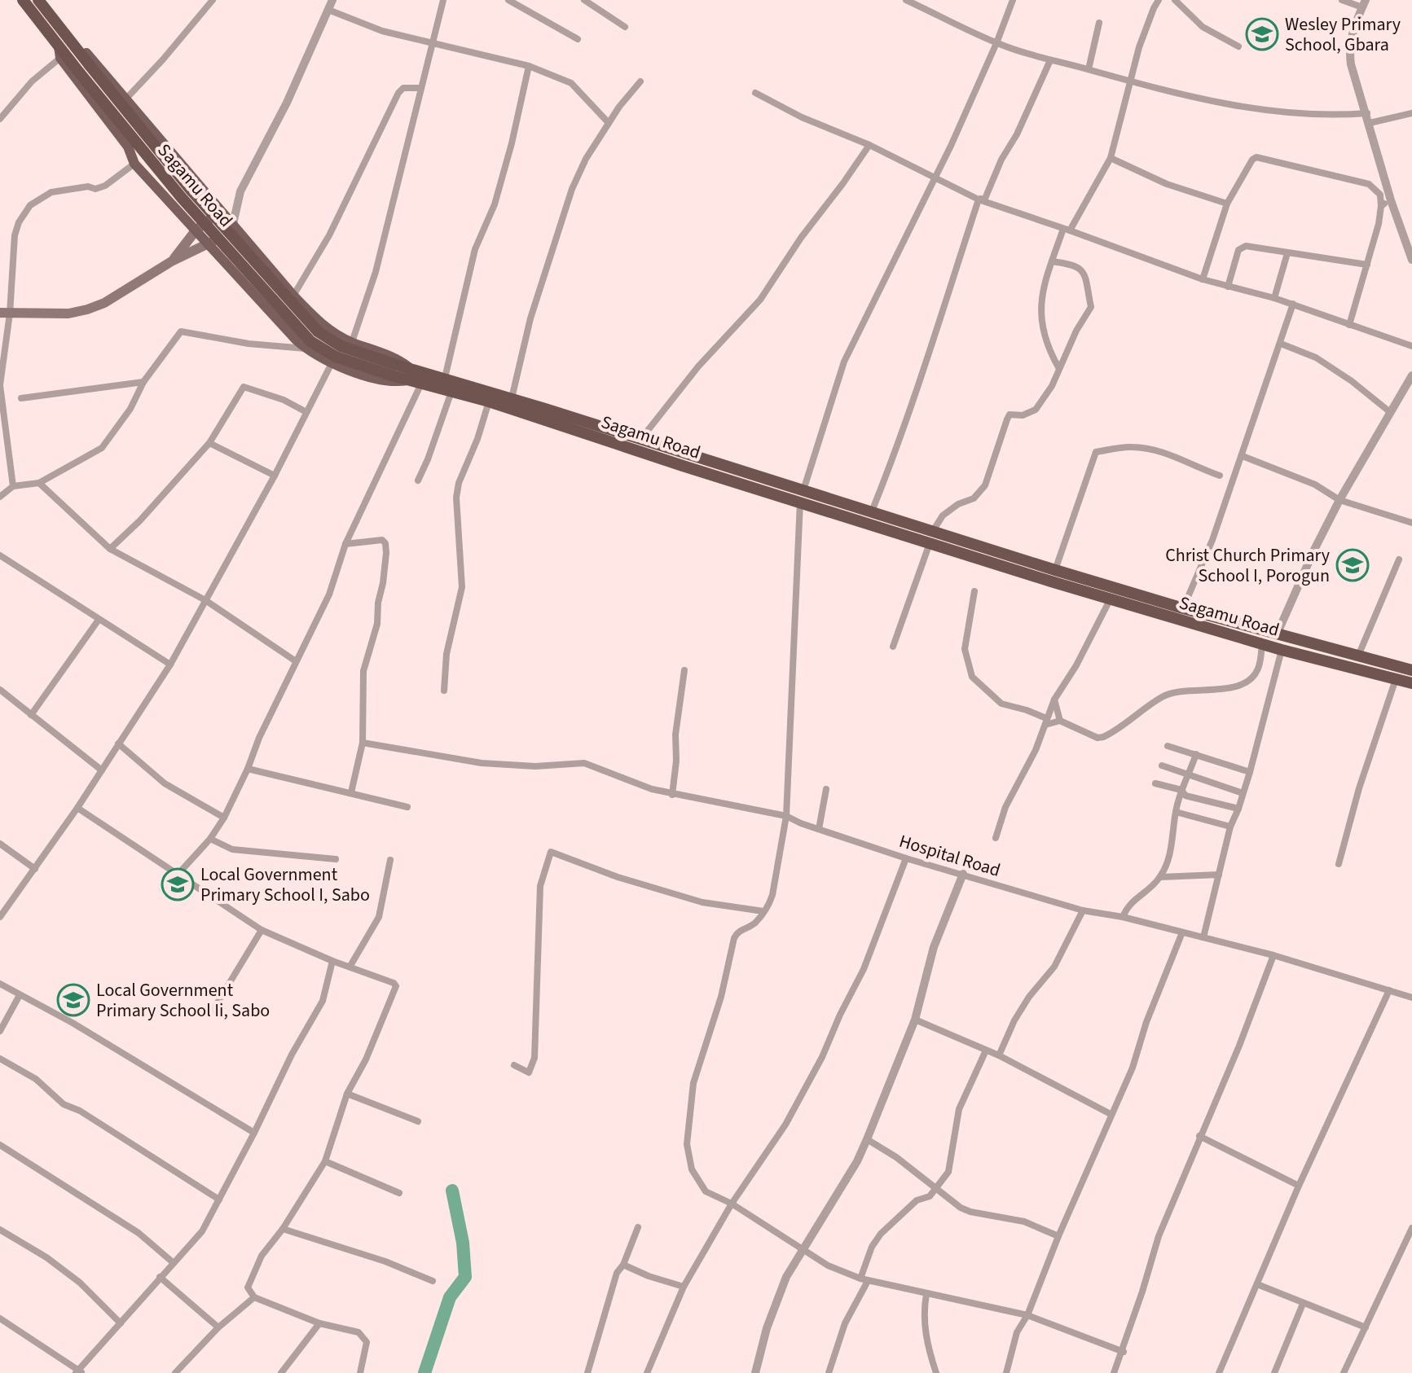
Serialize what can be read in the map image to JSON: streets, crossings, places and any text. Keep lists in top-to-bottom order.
{
  "streets": {
    "highway": ["Sagamu Road"],
    "street": ["Hospital Road"]
  },
  "places": {
    "school or university": [
      "Wesley Primary School, Gbara",
      "Christ Church Primary School I, Porogun",
      "Local Government Primary School I, Sabo",
      "Local Government Primary School Ii, Sabo"
    ]
  }
}
